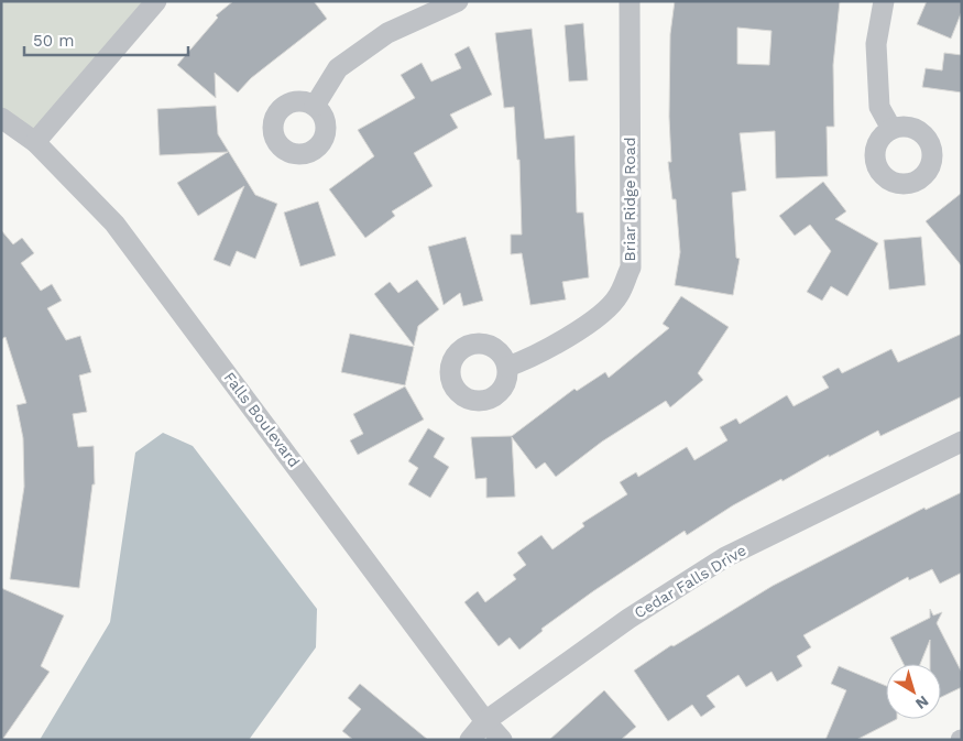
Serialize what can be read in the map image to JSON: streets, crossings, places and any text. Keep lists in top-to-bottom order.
{
  "streets": {
    "street": ["Briar Ridge Road", "Falls Boulevard", "Cedar Falls Drive"]
  },
  "crossings": [
    ["Falls Boulevard", "Cedar Falls Drive"]
  ],
  "scale_bar": "50 m",
  "north": "bottom right"
}
